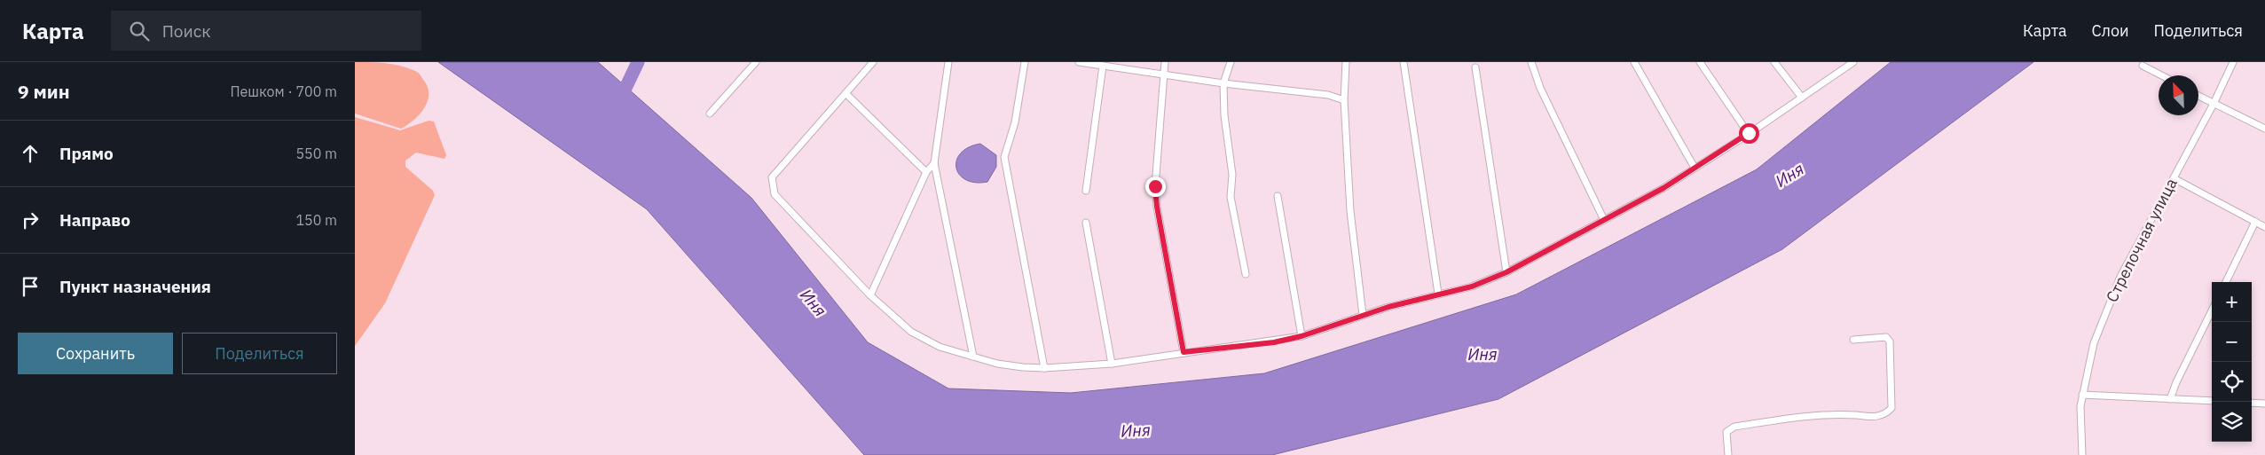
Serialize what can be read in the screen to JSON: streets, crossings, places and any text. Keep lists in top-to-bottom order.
{
  "streets": {
    "street": ["Стрелочная улица"]
  },
  "water": ["Иня"],
  "north": "top left",
  "page": {
    "header": "Карта",
    "search": "Поиск",
    "nav": ["Карта", "Слои", "Поделиться"],
    "heading": ["9 мин", "Пешком · 700 m"],
    "list": [
      ["Прямо", "550 m"],
      ["Направо", "150 m"],
      "Пункт назначения"
    ],
    "map_buttons": ["+", "−"],
    "buttons": ["Сохранить", "Поделиться"]
  }
}
